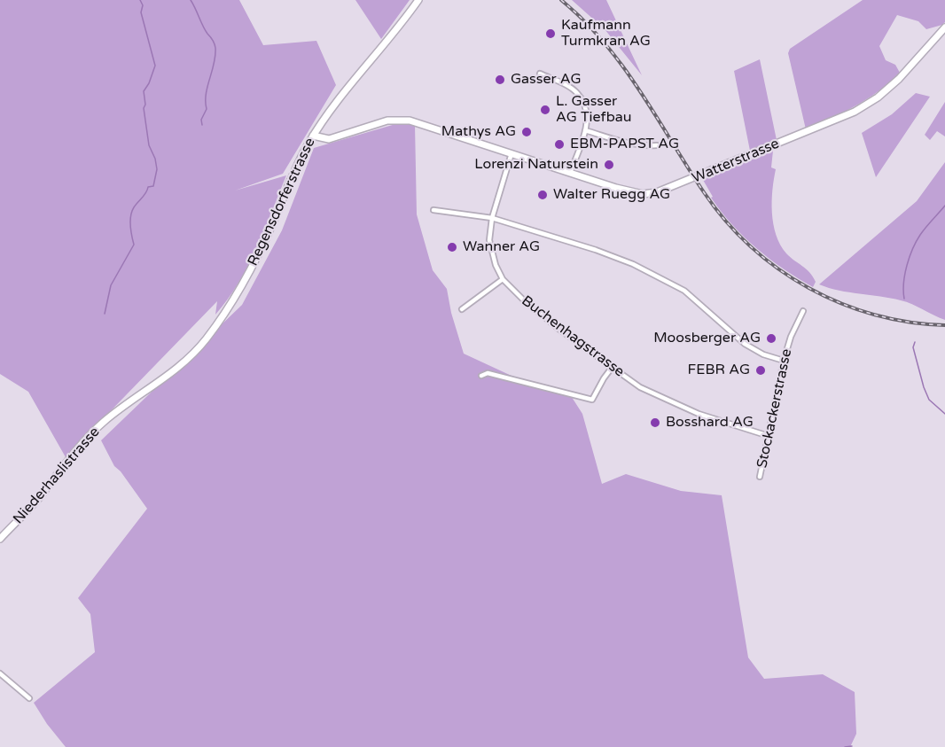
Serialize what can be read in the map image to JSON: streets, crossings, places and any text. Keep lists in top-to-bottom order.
{
  "streets": {
    "street": [
      "Watterstrasse",
      "Regensdorferstrasse",
      "Buchenhagstrasse",
      "Stockackerstrasse",
      "Niederhaslistrasse"
    ]
  },
  "crossings": [
    ["Watterstrasse", "Regensdorferstrasse"],
    ["Watterstrasse", "Buchenhagstrasse"],
    ["Regensdorferstrasse", "Niederhaslistrasse"],
    ["Buchenhagstrasse", "Stockackerstrasse"]
  ],
  "places": [
    "Kaufmann Turmkran AG",
    "Gasser AG",
    "L. Gasser AG Tiefbau",
    "Mathys AG",
    "EBM-PAPST AG",
    "Lorenzi Naturstein",
    "Walter Ruegg AG",
    "Wanner AG",
    "Moosberger AG",
    "FEBR AG",
    "Bosshard AG"
  ]
}
